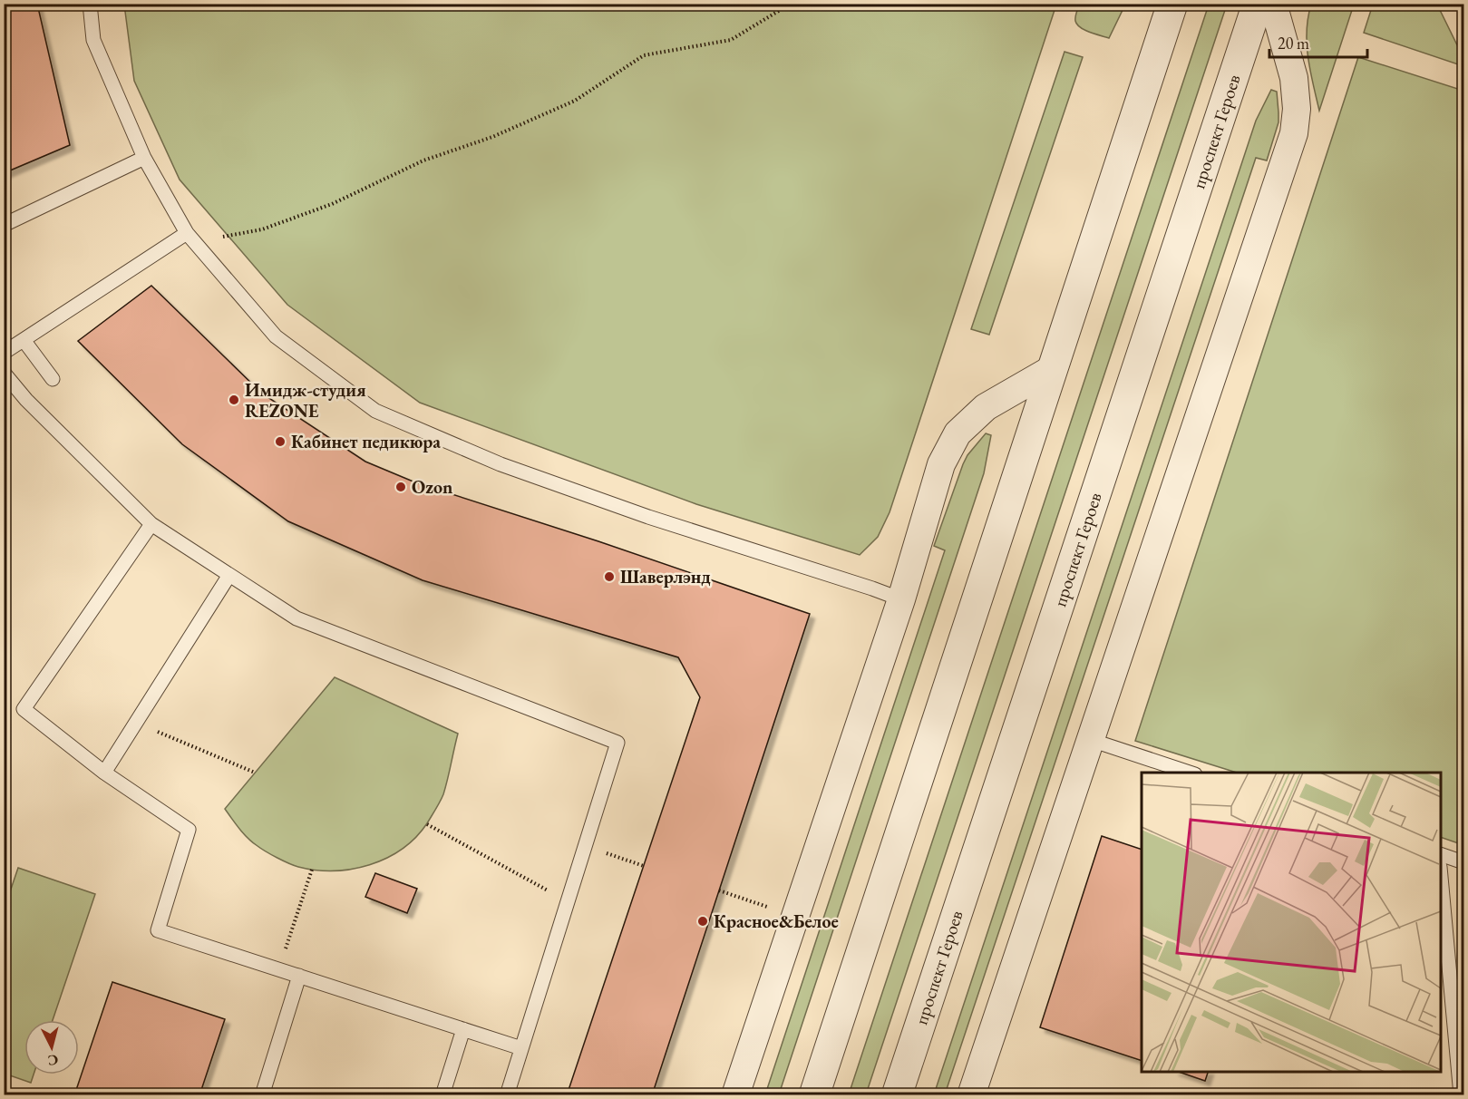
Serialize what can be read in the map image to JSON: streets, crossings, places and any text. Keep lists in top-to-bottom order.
{
  "streets": {
    "street": ["проспект Героев"]
  },
  "places": [
    "Имидж-студия REZONE",
    "Кабинет педикюра",
    "Ozon",
    "Шаверлэнд",
    "Красное&Белое"
  ],
  "scale_bar": "20 m",
  "north": "bottom"
}
